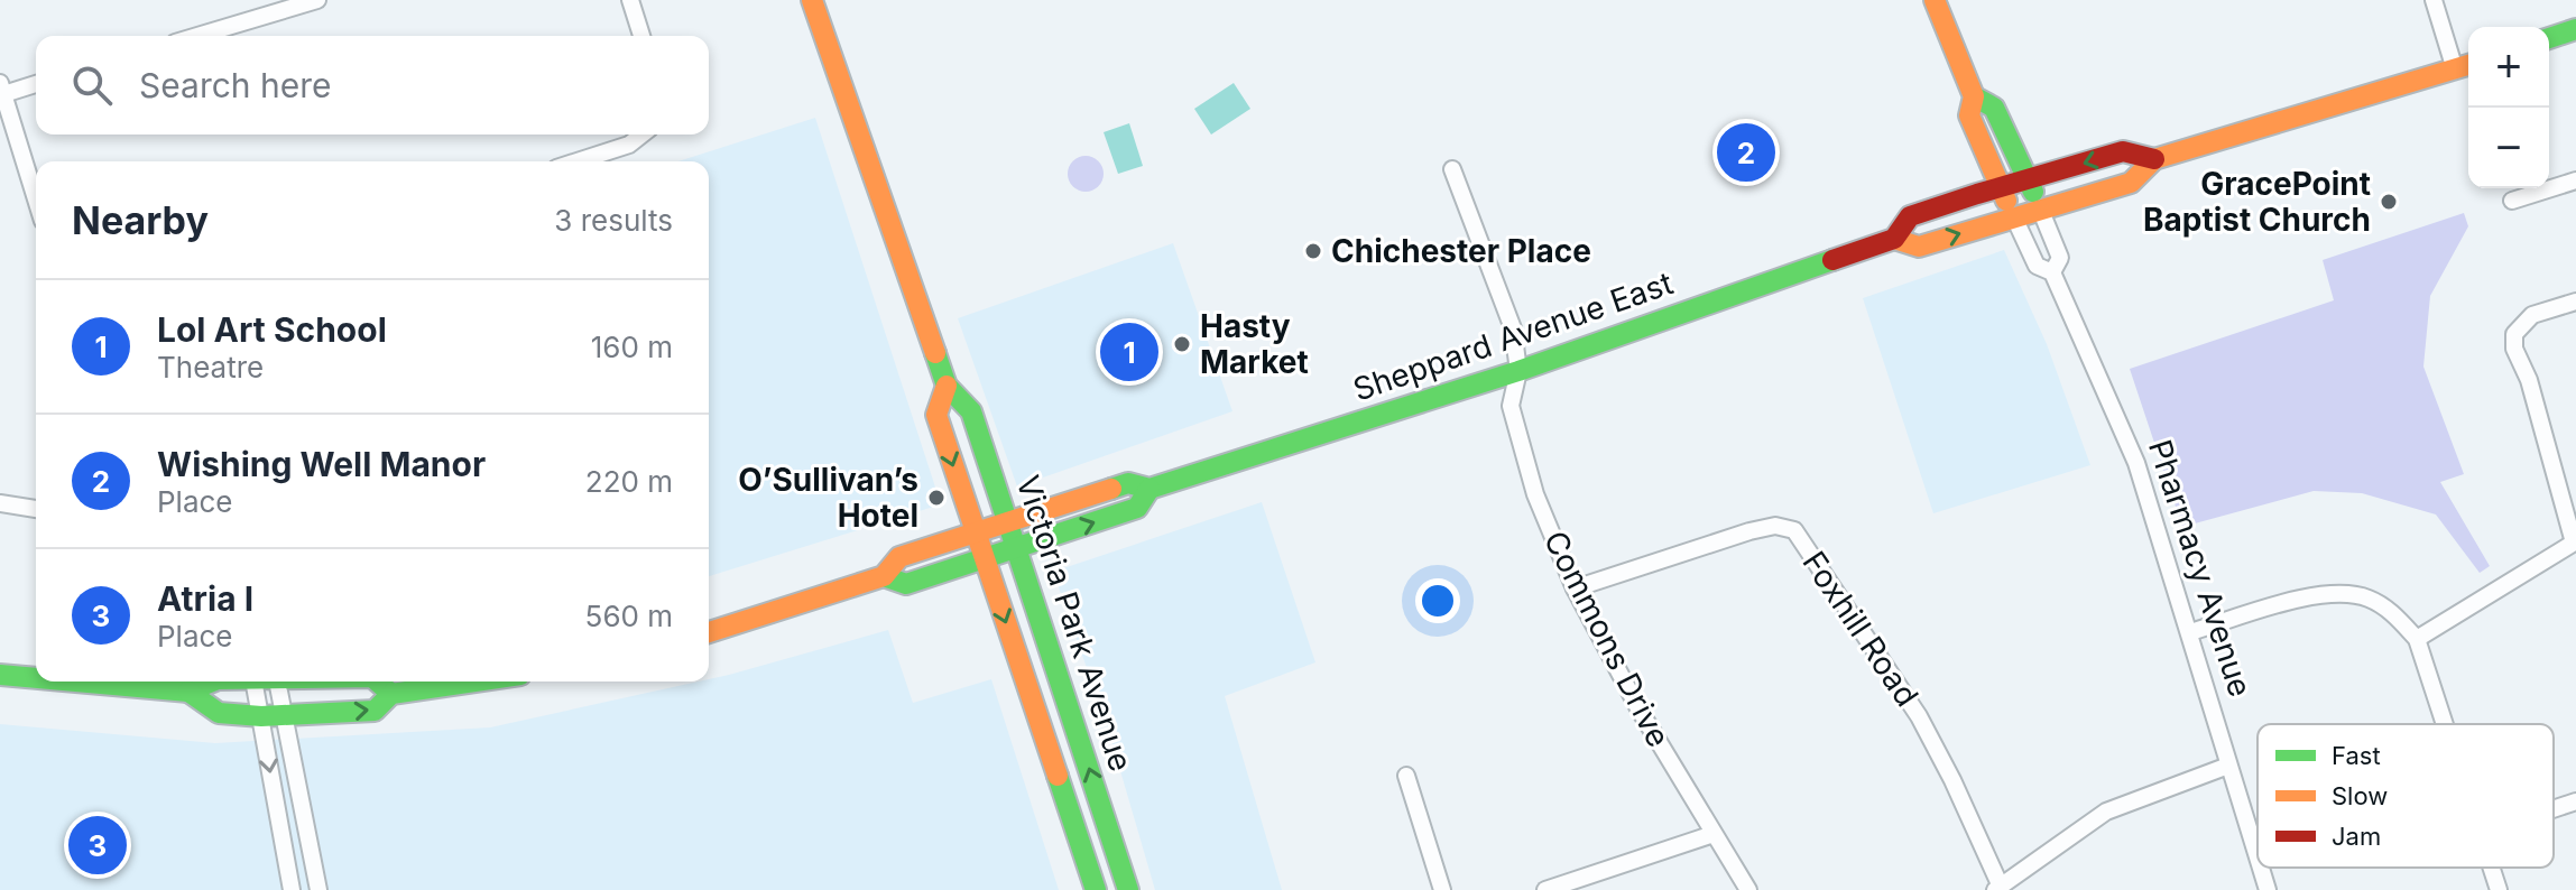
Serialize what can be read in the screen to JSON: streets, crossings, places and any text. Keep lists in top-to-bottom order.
{
  "streets": {
    "main road": ["Sheppard Avenue East", "Pharmacy Avenue", "Victoria Park Avenue"],
    "street": ["Foxhill Road", "Commons Drive"]
  },
  "crossings": [
    ["Sheppard Avenue East", "Pharmacy Avenue"],
    ["Sheppard Avenue East", "Victoria Park Avenue"],
    ["Sheppard Avenue East", "Commons Drive"],
    ["Foxhill Road", "Commons Drive"]
  ],
  "places": [
    "GracePoint Baptist Church",
    "Chichester Place",
    "Hasty Market",
    "O’Sullivan’s Hotel"
  ],
  "legend": ["Fast", "Slow", "Jam"],
  "page": {
    "map_buttons": ["+", "−"],
    "search": "Search here",
    "pins": ["2", "1", "3"],
    "heading": ["Nearby", "3 results"],
    "list": [
      {
        "mark": "1",
        "name": "Lol Art School",
        "note": "Theatre",
        "value": "160 m"
      },
      {
        "mark": "2",
        "name": "Wishing Well Manor",
        "note": "Place",
        "value": "220 m"
      },
      {
        "mark": "3",
        "name": "Atria I",
        "note": "Place",
        "value": "560 m"
      }
    ]
  }
}
